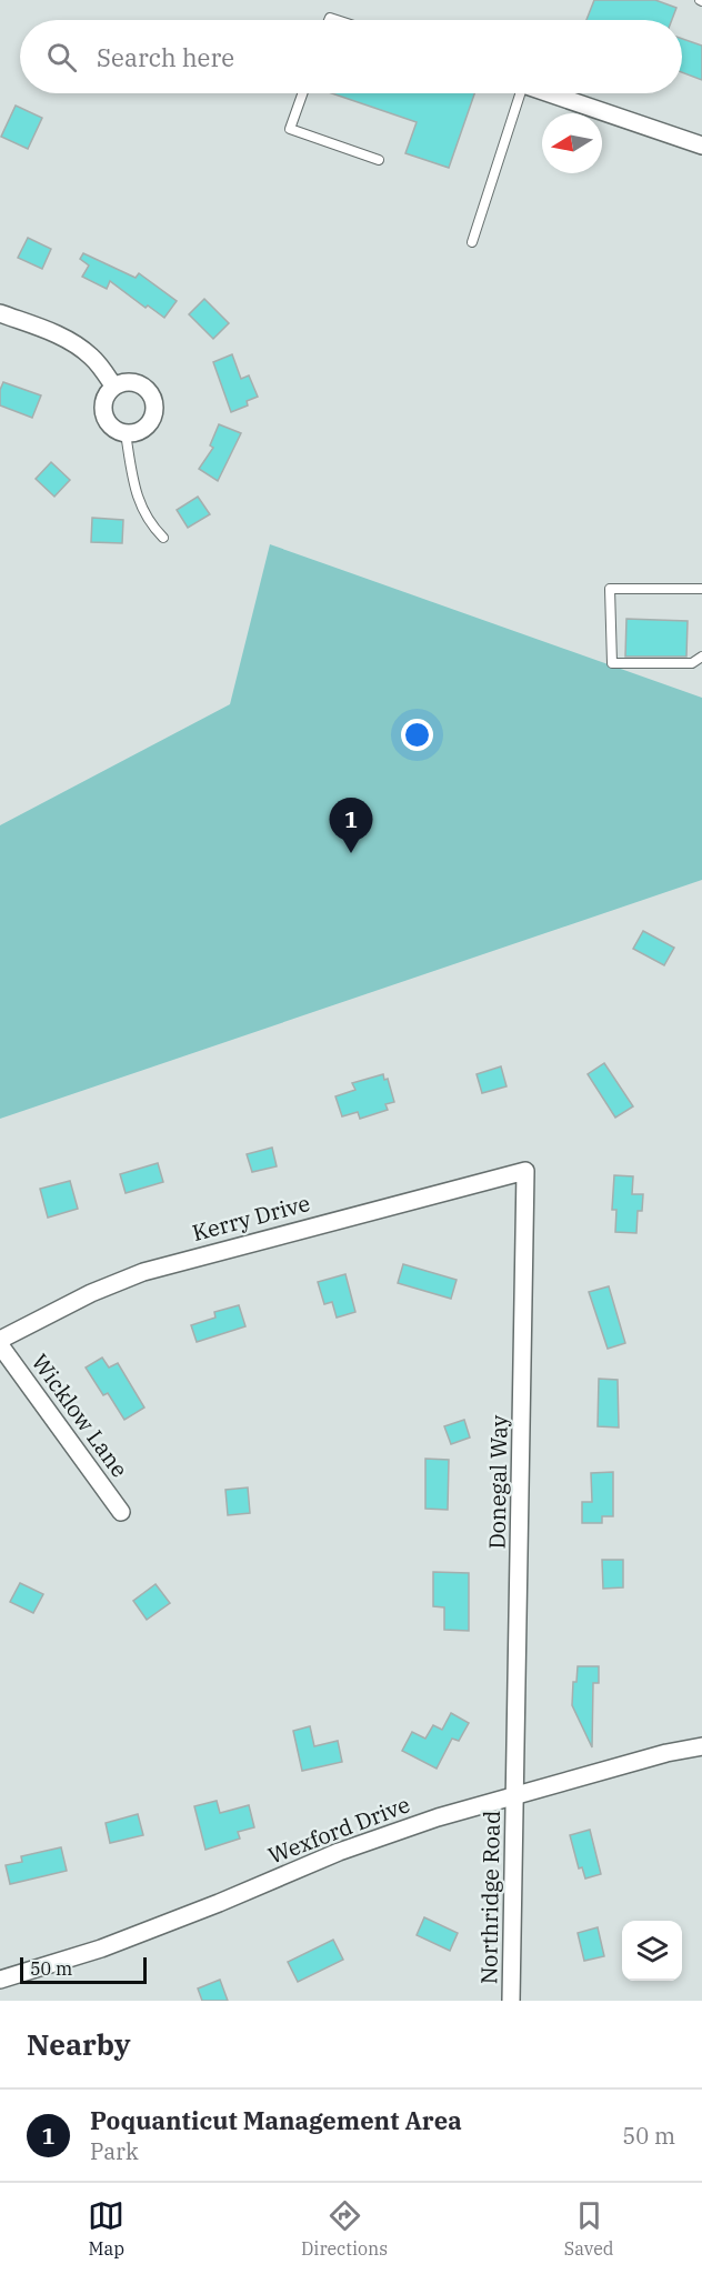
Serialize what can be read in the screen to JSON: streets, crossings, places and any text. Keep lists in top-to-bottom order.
{
  "streets": {
    "street": [
      "Kerry Drive",
      "Wicklow Lane",
      "Donegal Way",
      "Wexford Drive",
      "Northridge Road"
    ]
  },
  "crossings": [
    ["Kerry Drive", "Donegal Way"],
    ["Donegal Way", "Wexford Drive"],
    ["Donegal Way", "Northridge Road"],
    ["Wexford Drive", "Northridge Road"]
  ],
  "scale_bar": "50 m",
  "north": "left",
  "page": {
    "search": "Search here",
    "pins": "1",
    "scale": "50 m",
    "heading": "Nearby",
    "list": [
      {
        "mark": "1",
        "name": "Poquanticut Management Area",
        "note": "Park",
        "value": "50 m"
      }
    ],
    "nav": ["Map", "Directions", "Saved"]
  }
}
